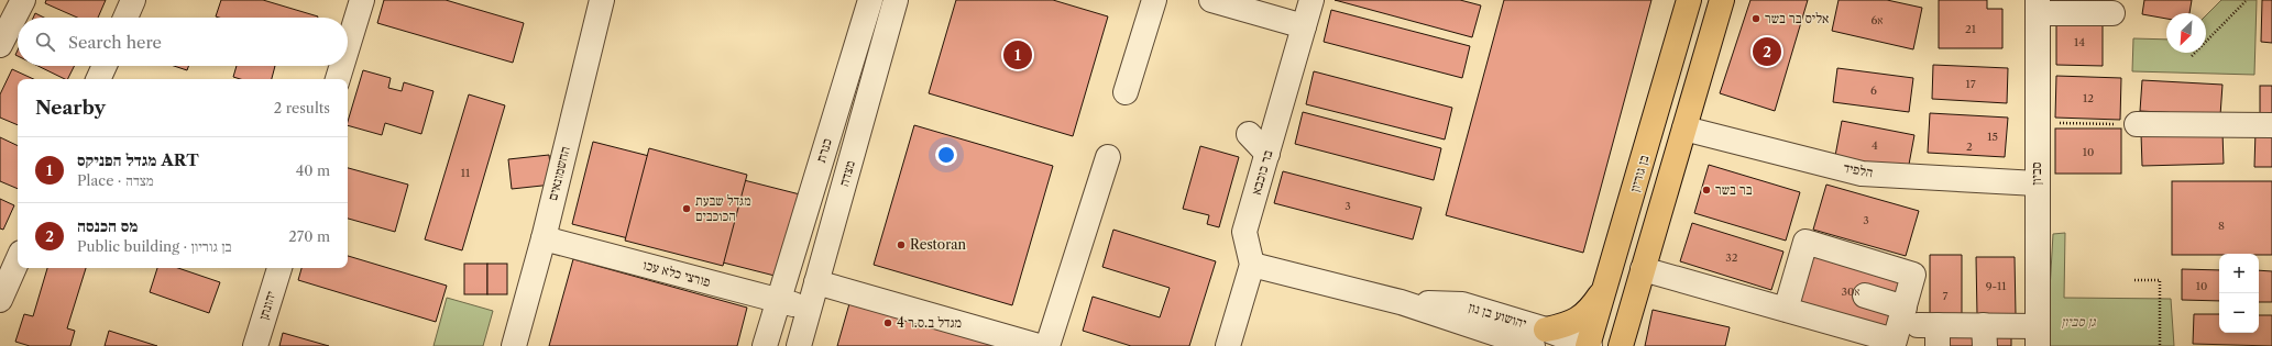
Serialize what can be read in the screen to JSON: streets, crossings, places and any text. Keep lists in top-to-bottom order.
{
  "streets": {
    "main road": ["בן גוריון"],
    "street": [
      "כנרת",
      "הלפיד",
      "בר כוכבא",
      "החשמונאים",
      "מצדה",
      "סביון",
      "פורצי כלא עכו",
      "יהונתן",
      "יהושוע בן נון"
    ]
  },
  "crossings": [
    ["כנרת", "פורצי כלא עכו"],
    ["הלפיד", "סביון"],
    ["בר כוכבא", "יהושוע בן נון"],
    ["החשמונאים", "פורצי כלא עכו"],
    ["מצדה", "פורצי כלא עכו"],
    ["בן גוריון", "יהושוע בן נון"]
  ],
  "parks": ["גן סביון"],
  "places": [
    "אליס בר בשר",
    "בר בשר",
    "מגדל שבעת הכוכבים",
    "Restoran",
    "מגדל ב.ס.ר 4"
  ],
  "house_numbers": [
    "6א",
    "21",
    "14",
    "17",
    "6",
    "12",
    "15",
    "4",
    "2",
    "10",
    "11",
    "3",
    "3",
    "8",
    "32",
    "9-11",
    "10",
    "30א",
    "7"
  ],
  "north": "bottom left",
  "page": {
    "search": "Search here",
    "pins": ["2", "1"],
    "heading": ["Nearby", "2 results"],
    "list": [
      {
        "mark": "1",
        "name": "מגדל הפניקס ART",
        "note": "Place · מצדה",
        "value": "40 m"
      },
      {
        "mark": "2",
        "name": "מס הכנסה",
        "note": "Public building · בן גוריון",
        "value": "270 m"
      }
    ],
    "map_buttons": ["+", "−"]
  }
}
